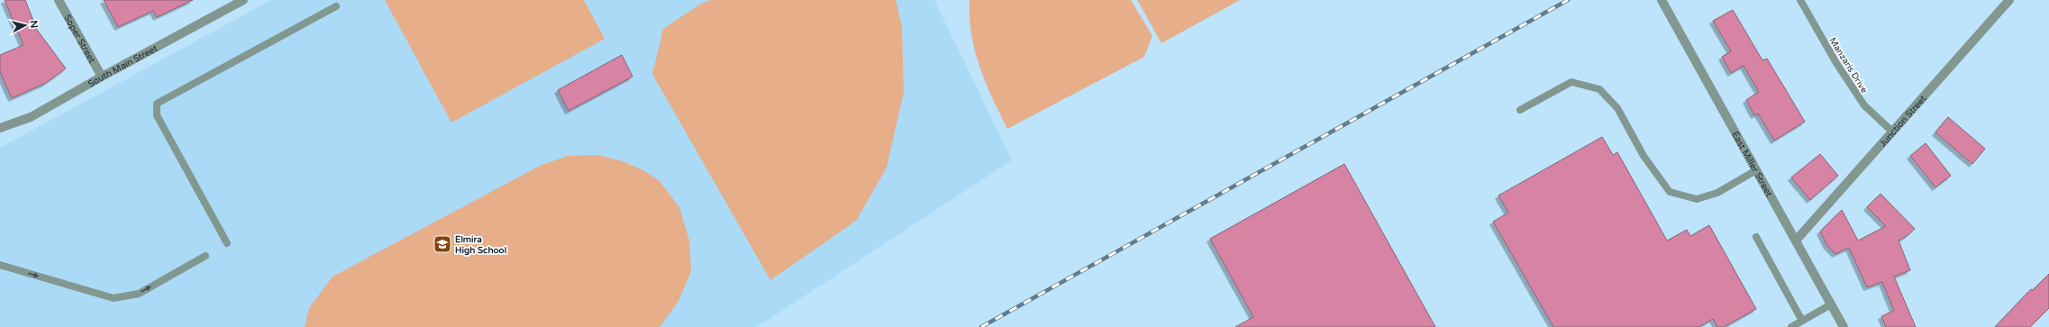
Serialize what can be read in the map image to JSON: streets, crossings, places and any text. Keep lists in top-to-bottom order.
{
  "streets": {
    "street": [
      "Soper Street",
      "South Main Street",
      "Junction Street",
      "East Miller Street"
    ],
    "lane": ["Manzaris Drive"]
  },
  "crossings": [
    ["Soper Street", "South Main Street"],
    ["Manzaris Drive", "Junction Street"],
    ["Junction Street", "East Miller Street"]
  ],
  "places": {
    "school or university": ["Elmira High School"]
  },
  "north": "right"
}
